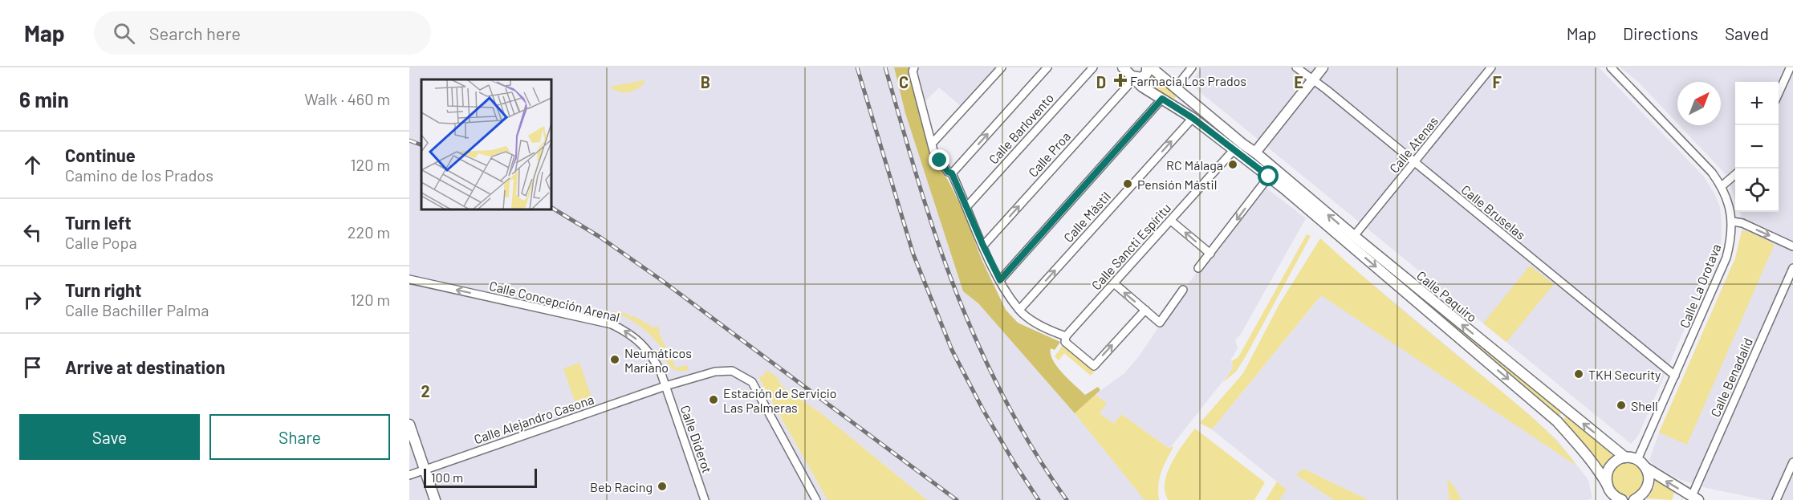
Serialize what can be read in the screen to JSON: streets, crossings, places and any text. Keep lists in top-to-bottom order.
{
  "streets": {
    "main road": ["Calle Paquiro"],
    "street": [
      "Calle Barlovento",
      "Calle Atenas",
      "Calle Proa",
      "Calle Bruselas",
      "Calle Mástil",
      "Calle Sancti Espíritu",
      "Calle La Orotava",
      "Calle Concepción Arenal",
      "Calle Benadalid",
      "Calle Alejandro Casona",
      "Calle Diderot"
    ]
  },
  "crossings": [
    ["Calle Atenas", "Calle Bruselas"],
    ["Calle Atenas", "Calle Paquiro"],
    ["Calle Proa", "Calle Paquiro"],
    ["Calle Bruselas", "Calle La Orotava"],
    ["Calle Mástil", "Calle Paquiro"],
    ["Calle Sancti Espíritu", "Calle Paquiro"],
    ["Calle Concepción Arenal", "Calle Alejandro Casona"],
    ["Calle Concepción Arenal", "Calle Diderot"],
    ["Calle Alejandro Casona", "Calle Diderot"]
  ],
  "one_way": ["Calle Concepción Arenal"],
  "places": {
    "health": ["Farmacia Los Prados"],
    "other": [
      "RC Málaga",
      "Pensión Mástil",
      "Neumáticos Mariano",
      "TKH Security",
      "Estación de Servicio Las Palmeras",
      "Shell",
      "Beb Racing"
    ]
  },
  "scale_bar": "100 m",
  "north": "top right",
  "page": {
    "header": "Map",
    "search": "Search here",
    "nav": ["Map", "Directions", "Saved"],
    "heading": ["6 min", "Walk · 460 m"],
    "map_buttons": ["+", "−"],
    "list": [
      ["Continue", "Camino de los Prados", "120 m"],
      ["Turn left", "Calle Popa", "220 m"],
      ["Turn right", "Calle Bachiller Palma", "120 m"],
      "Arrive at destination"
    ],
    "buttons": ["Save", "Share"],
    "scale": "100 m"
  },
  "grid": {
    "columns": [
      "B",
      "C",
      "D",
      "E",
      "F"
    ],
    "rows": ["2"]
  }
}
